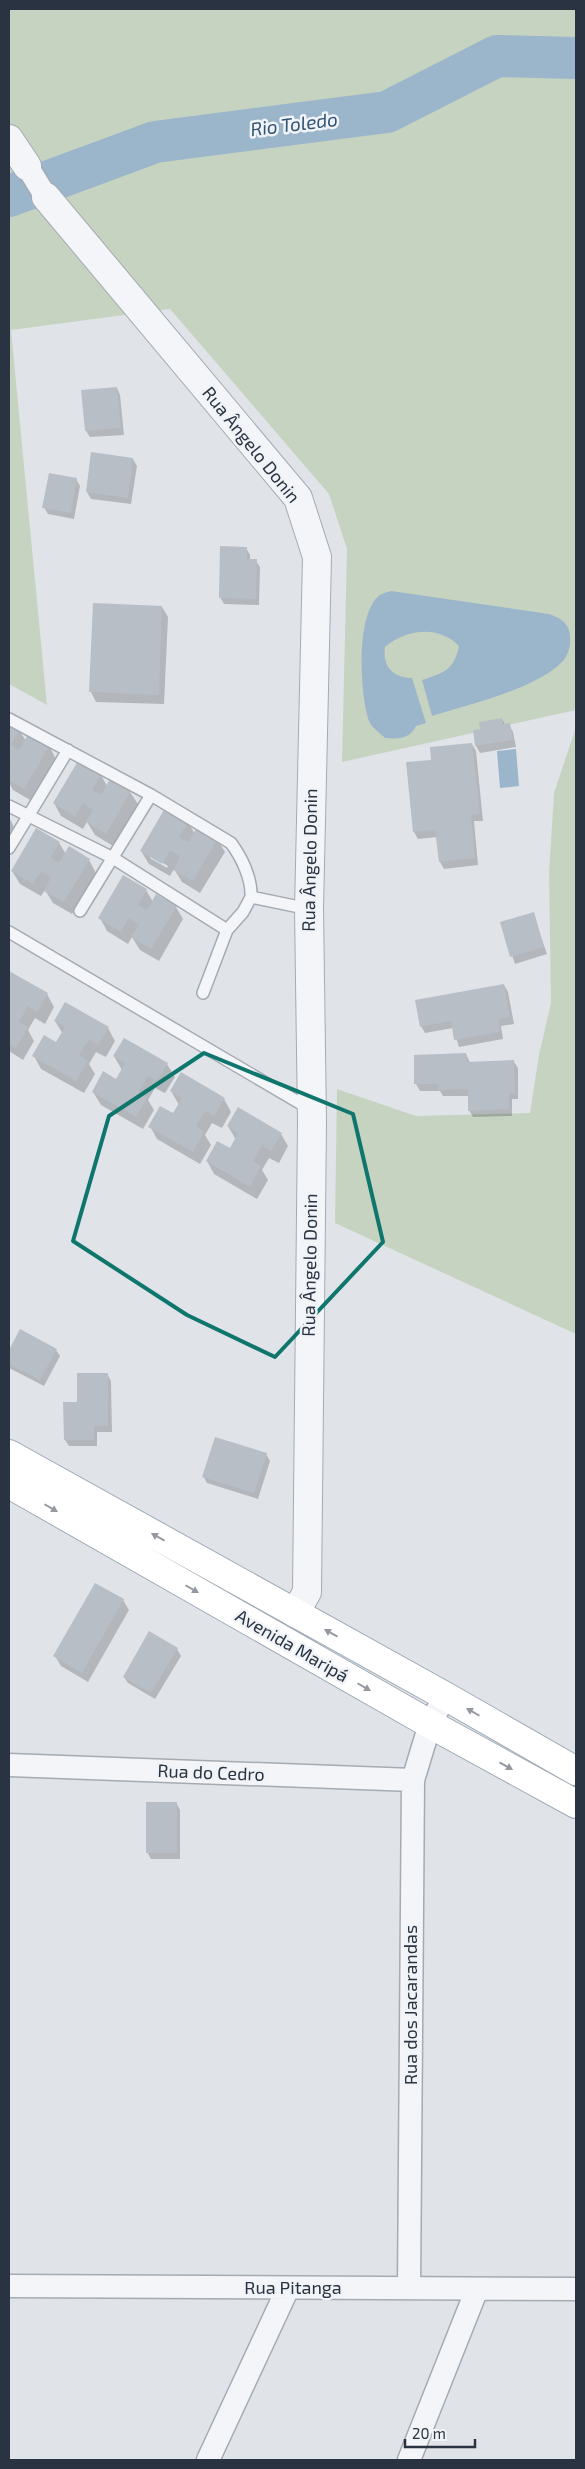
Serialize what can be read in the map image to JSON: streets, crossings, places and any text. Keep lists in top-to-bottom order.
{
  "streets": {
    "main road": ["Avenida Maripá"],
    "street": [
      "Rua Ângelo Donin",
      "Rua do Cedro",
      "Rua dos Jacarandas",
      "Rua Pitanga"
    ]
  },
  "crossings": [
    ["Rua Ângelo Donin", "Avenida Maripá"],
    ["Avenida Maripá", "Rua dos Jacarandas"],
    ["Rua do Cedro", "Rua dos Jacarandas"],
    ["Rua dos Jacarandas", "Rua Pitanga"]
  ],
  "water": ["Rio Toledo"],
  "scale_bar": "20 m"
}
